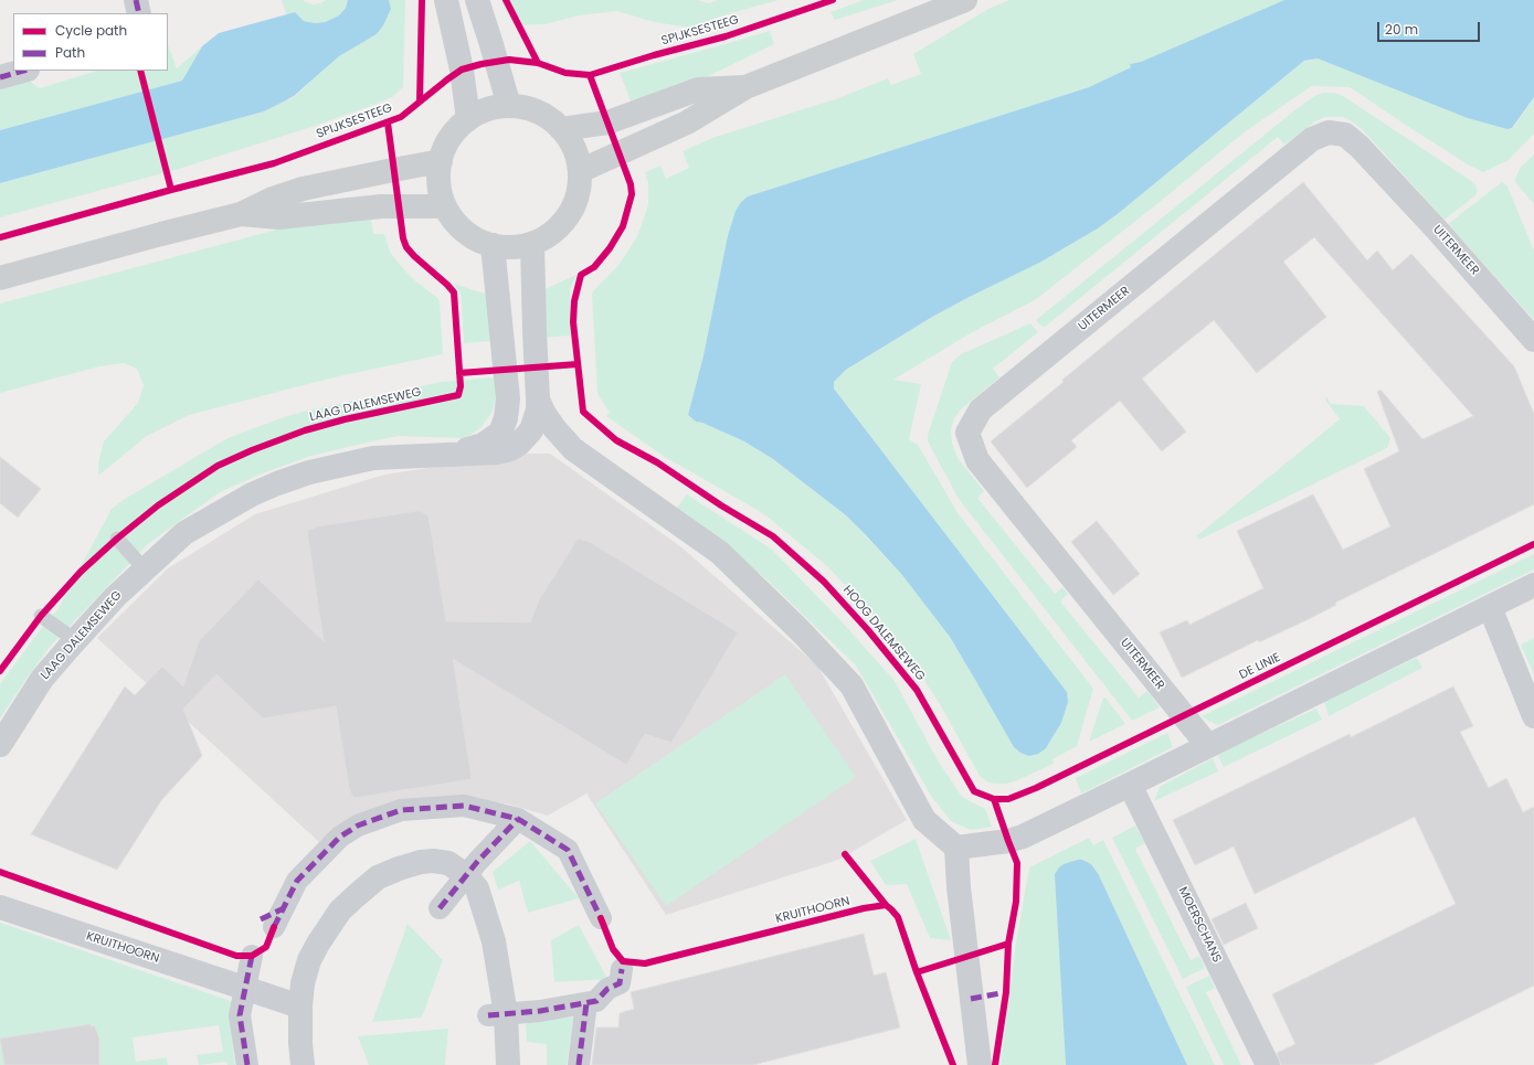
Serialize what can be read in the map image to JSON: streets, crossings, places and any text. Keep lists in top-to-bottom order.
{
  "streets": {
    "street": [
      "UITERMEER",
      "LAAG DALEMSEWEG",
      "KRUITHOORN",
      "MOERSCHANS"
    ],
    "cycle path": ["SPIJKSESTEEG", "HOOG DALEMSEWEG"]
  },
  "legend": ["Cycle path", "Path"],
  "scale_bar": "20 m"
}
